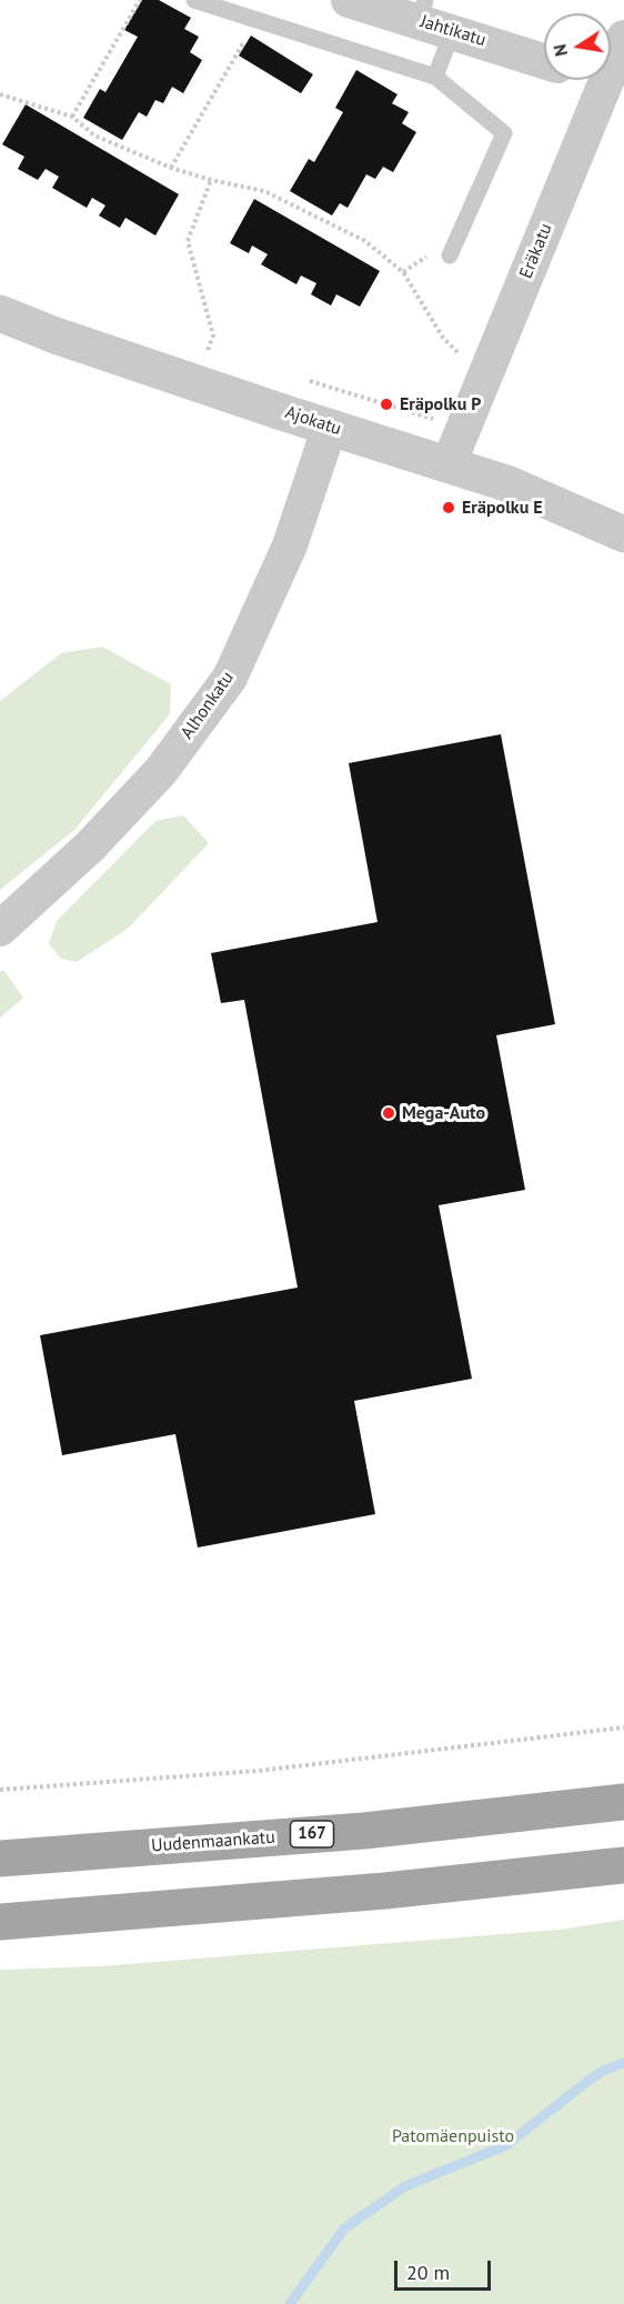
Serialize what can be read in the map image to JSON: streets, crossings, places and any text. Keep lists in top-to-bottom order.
{
  "streets": {
    "main road": ["167", "Uudenmaankatu"],
    "street": [
      "Jahtikatu",
      "Eräkatu",
      "Ajokatu",
      "Alhonkatu"
    ]
  },
  "crossings": [
    ["Jahtikatu", "Eräkatu"],
    ["Eräkatu", "Ajokatu"],
    ["Ajokatu", "Alhonkatu"]
  ],
  "parks": ["Patomäenpuisto"],
  "places": ["Eräpolku P", "Eräpolku E", "Mega-Auto"],
  "scale_bar": "20 m",
  "north": "left"
}
